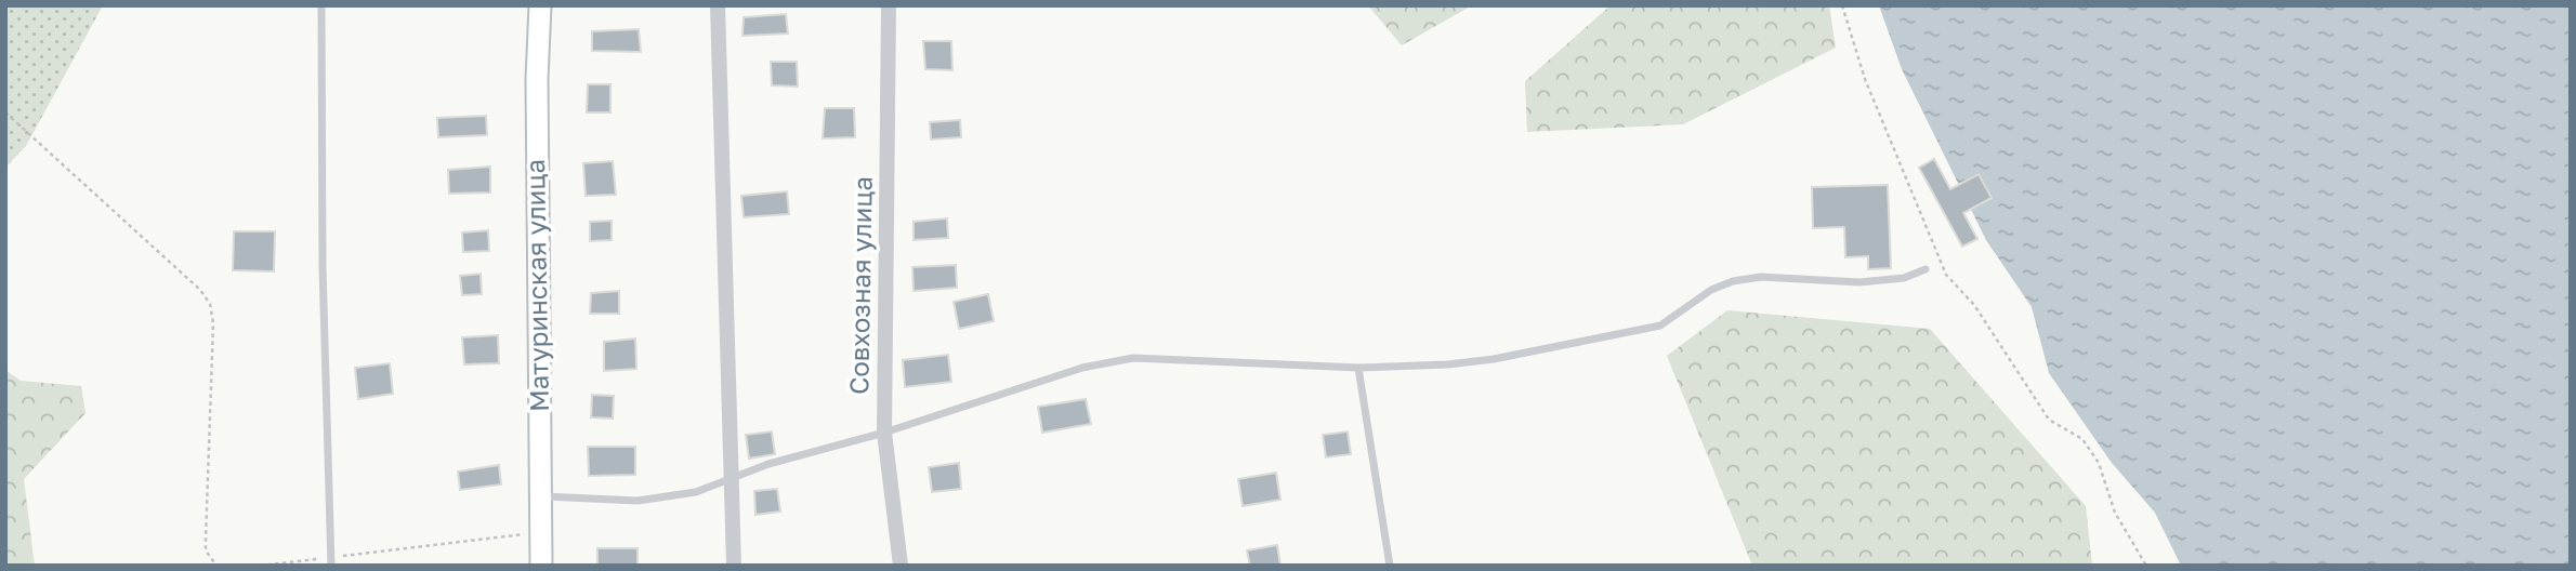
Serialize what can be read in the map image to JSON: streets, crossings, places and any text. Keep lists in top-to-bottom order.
{
  "streets": {
    "street": ["Матуринская улица", "Совхозная улица"]
  }
}
